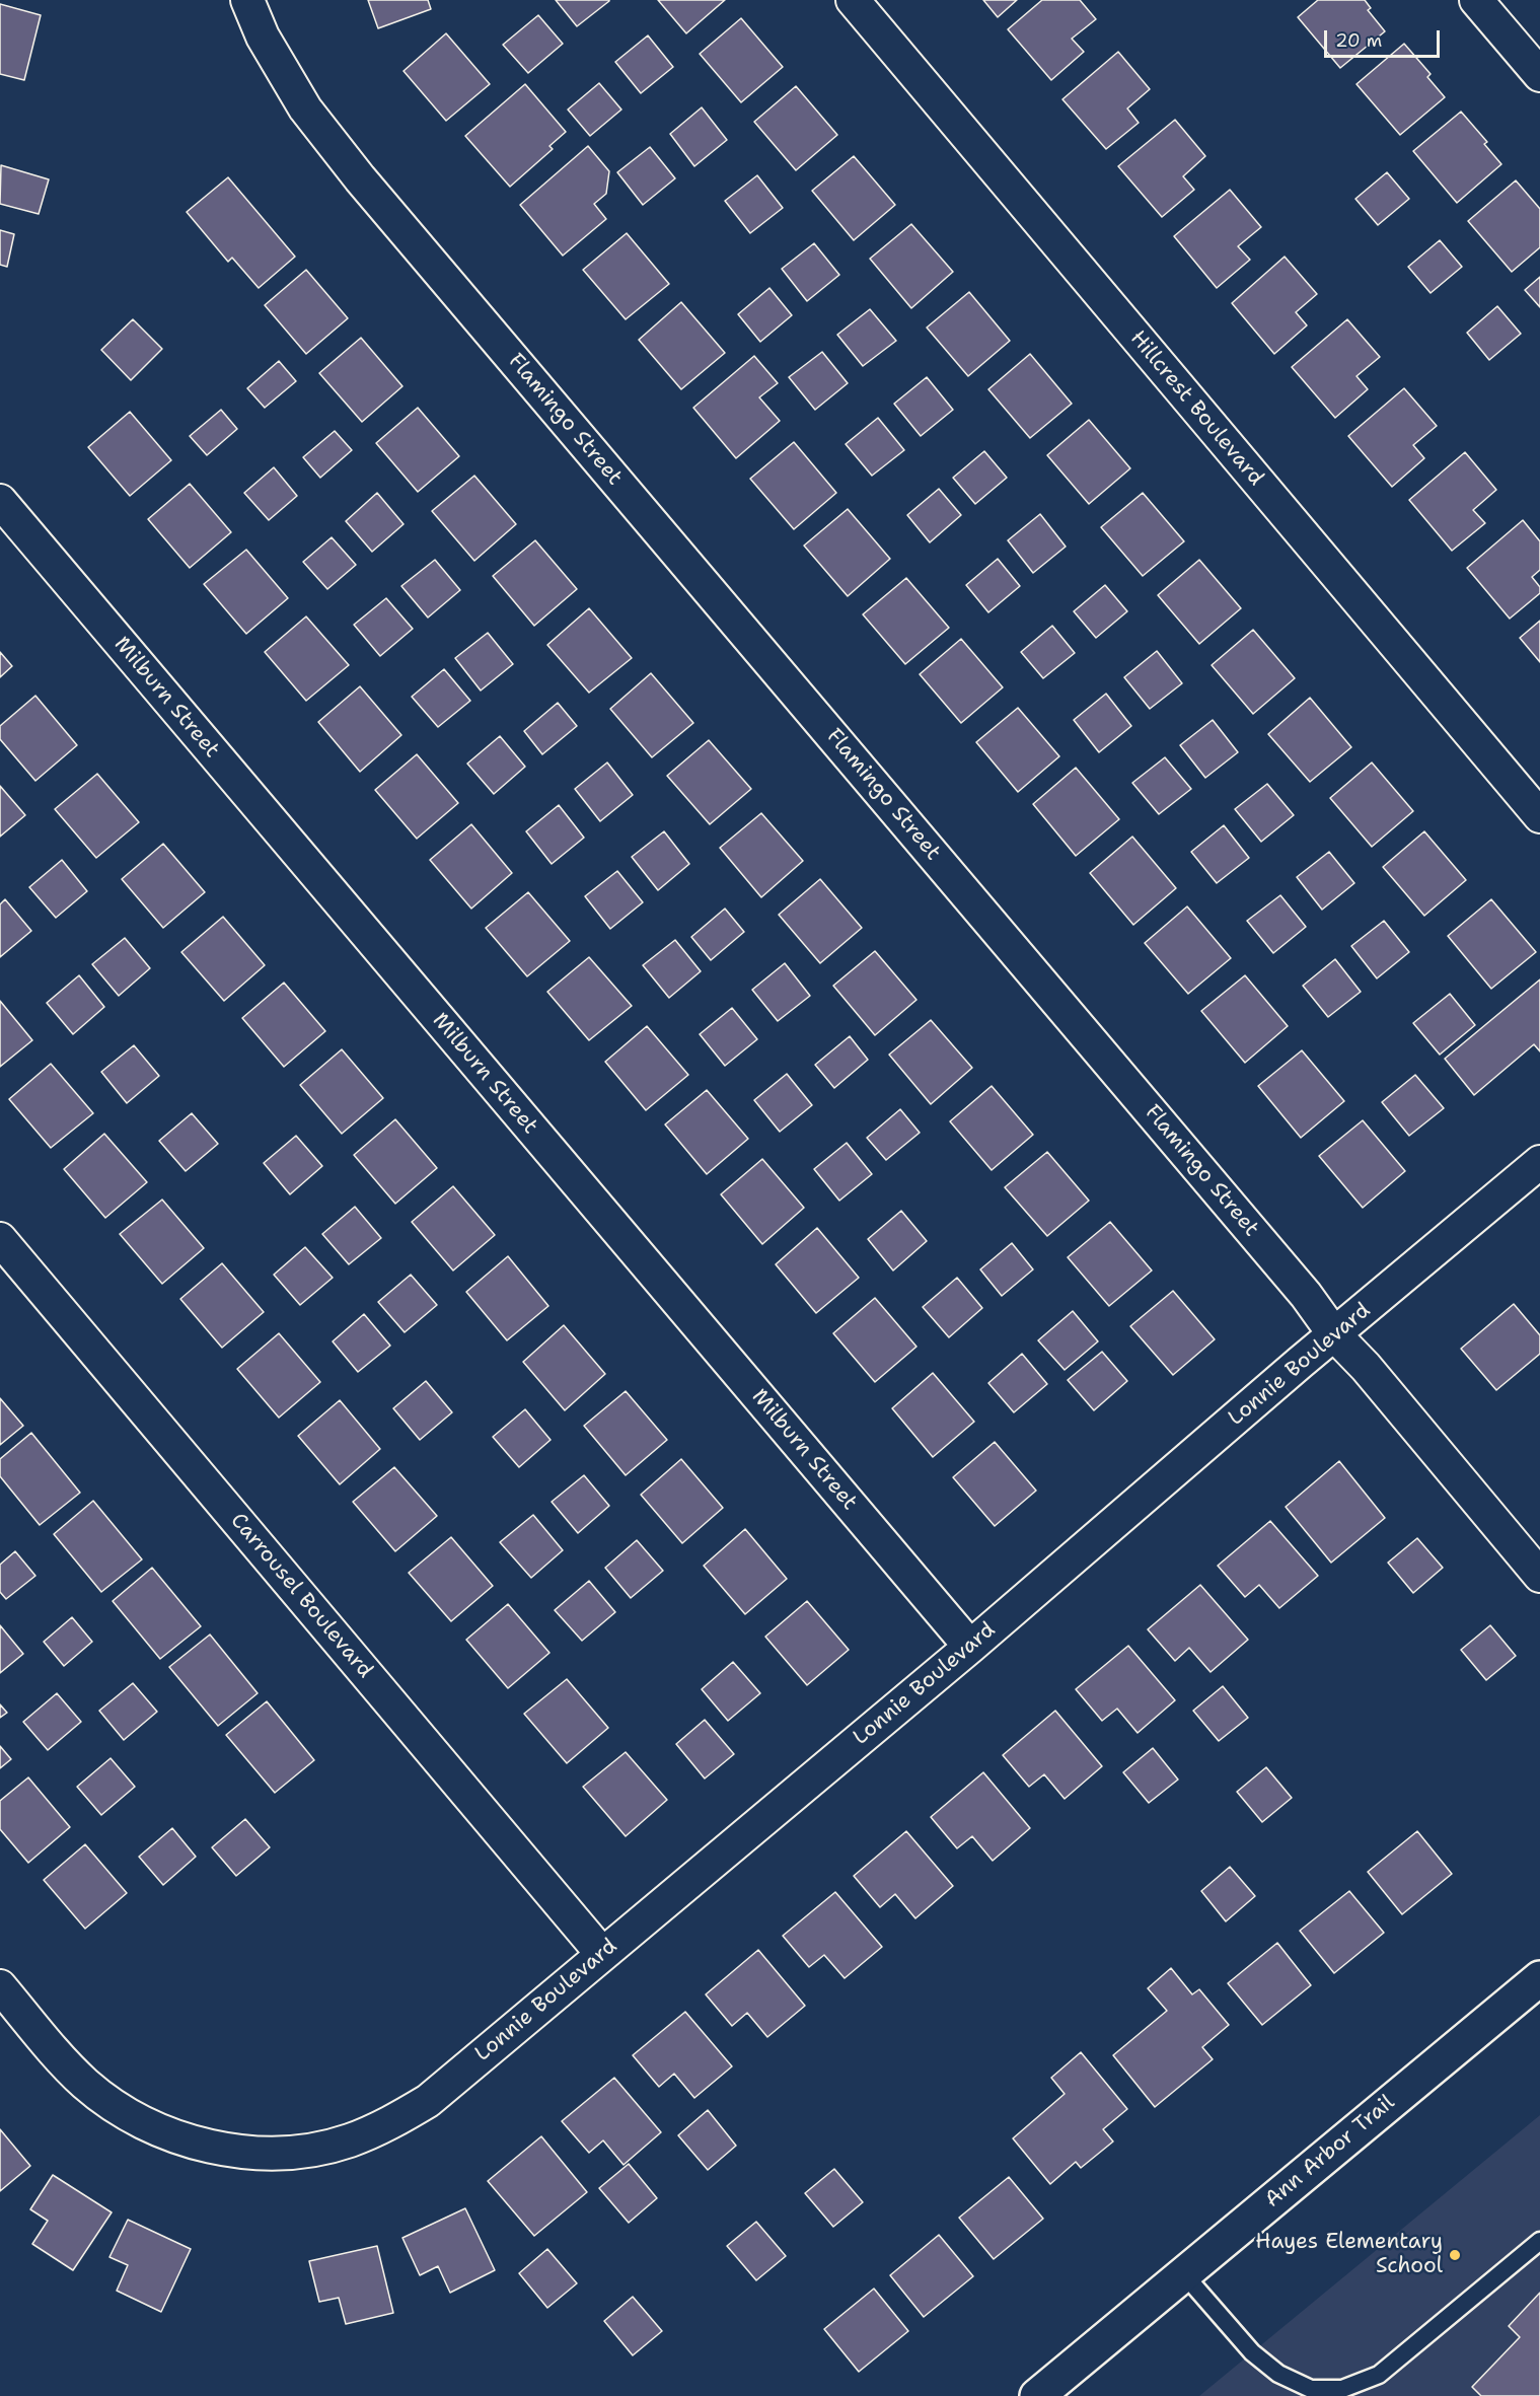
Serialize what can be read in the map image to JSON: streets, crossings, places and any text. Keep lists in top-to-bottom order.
{
  "streets": {
    "street": [
      "Hillcrest Boulevard",
      "Flamingo Street",
      "Milburn Street",
      "Lonnie Boulevard",
      "Carrousel Boulevard",
      "Ann Arbor Trail"
    ]
  },
  "crossings": [
    ["Flamingo Street", "Lonnie Boulevard"],
    ["Milburn Street", "Lonnie Boulevard"],
    ["Lonnie Boulevard", "Carrousel Boulevard"]
  ],
  "places": ["Hayes Elementary School"],
  "scale_bar": "20 m"
}
